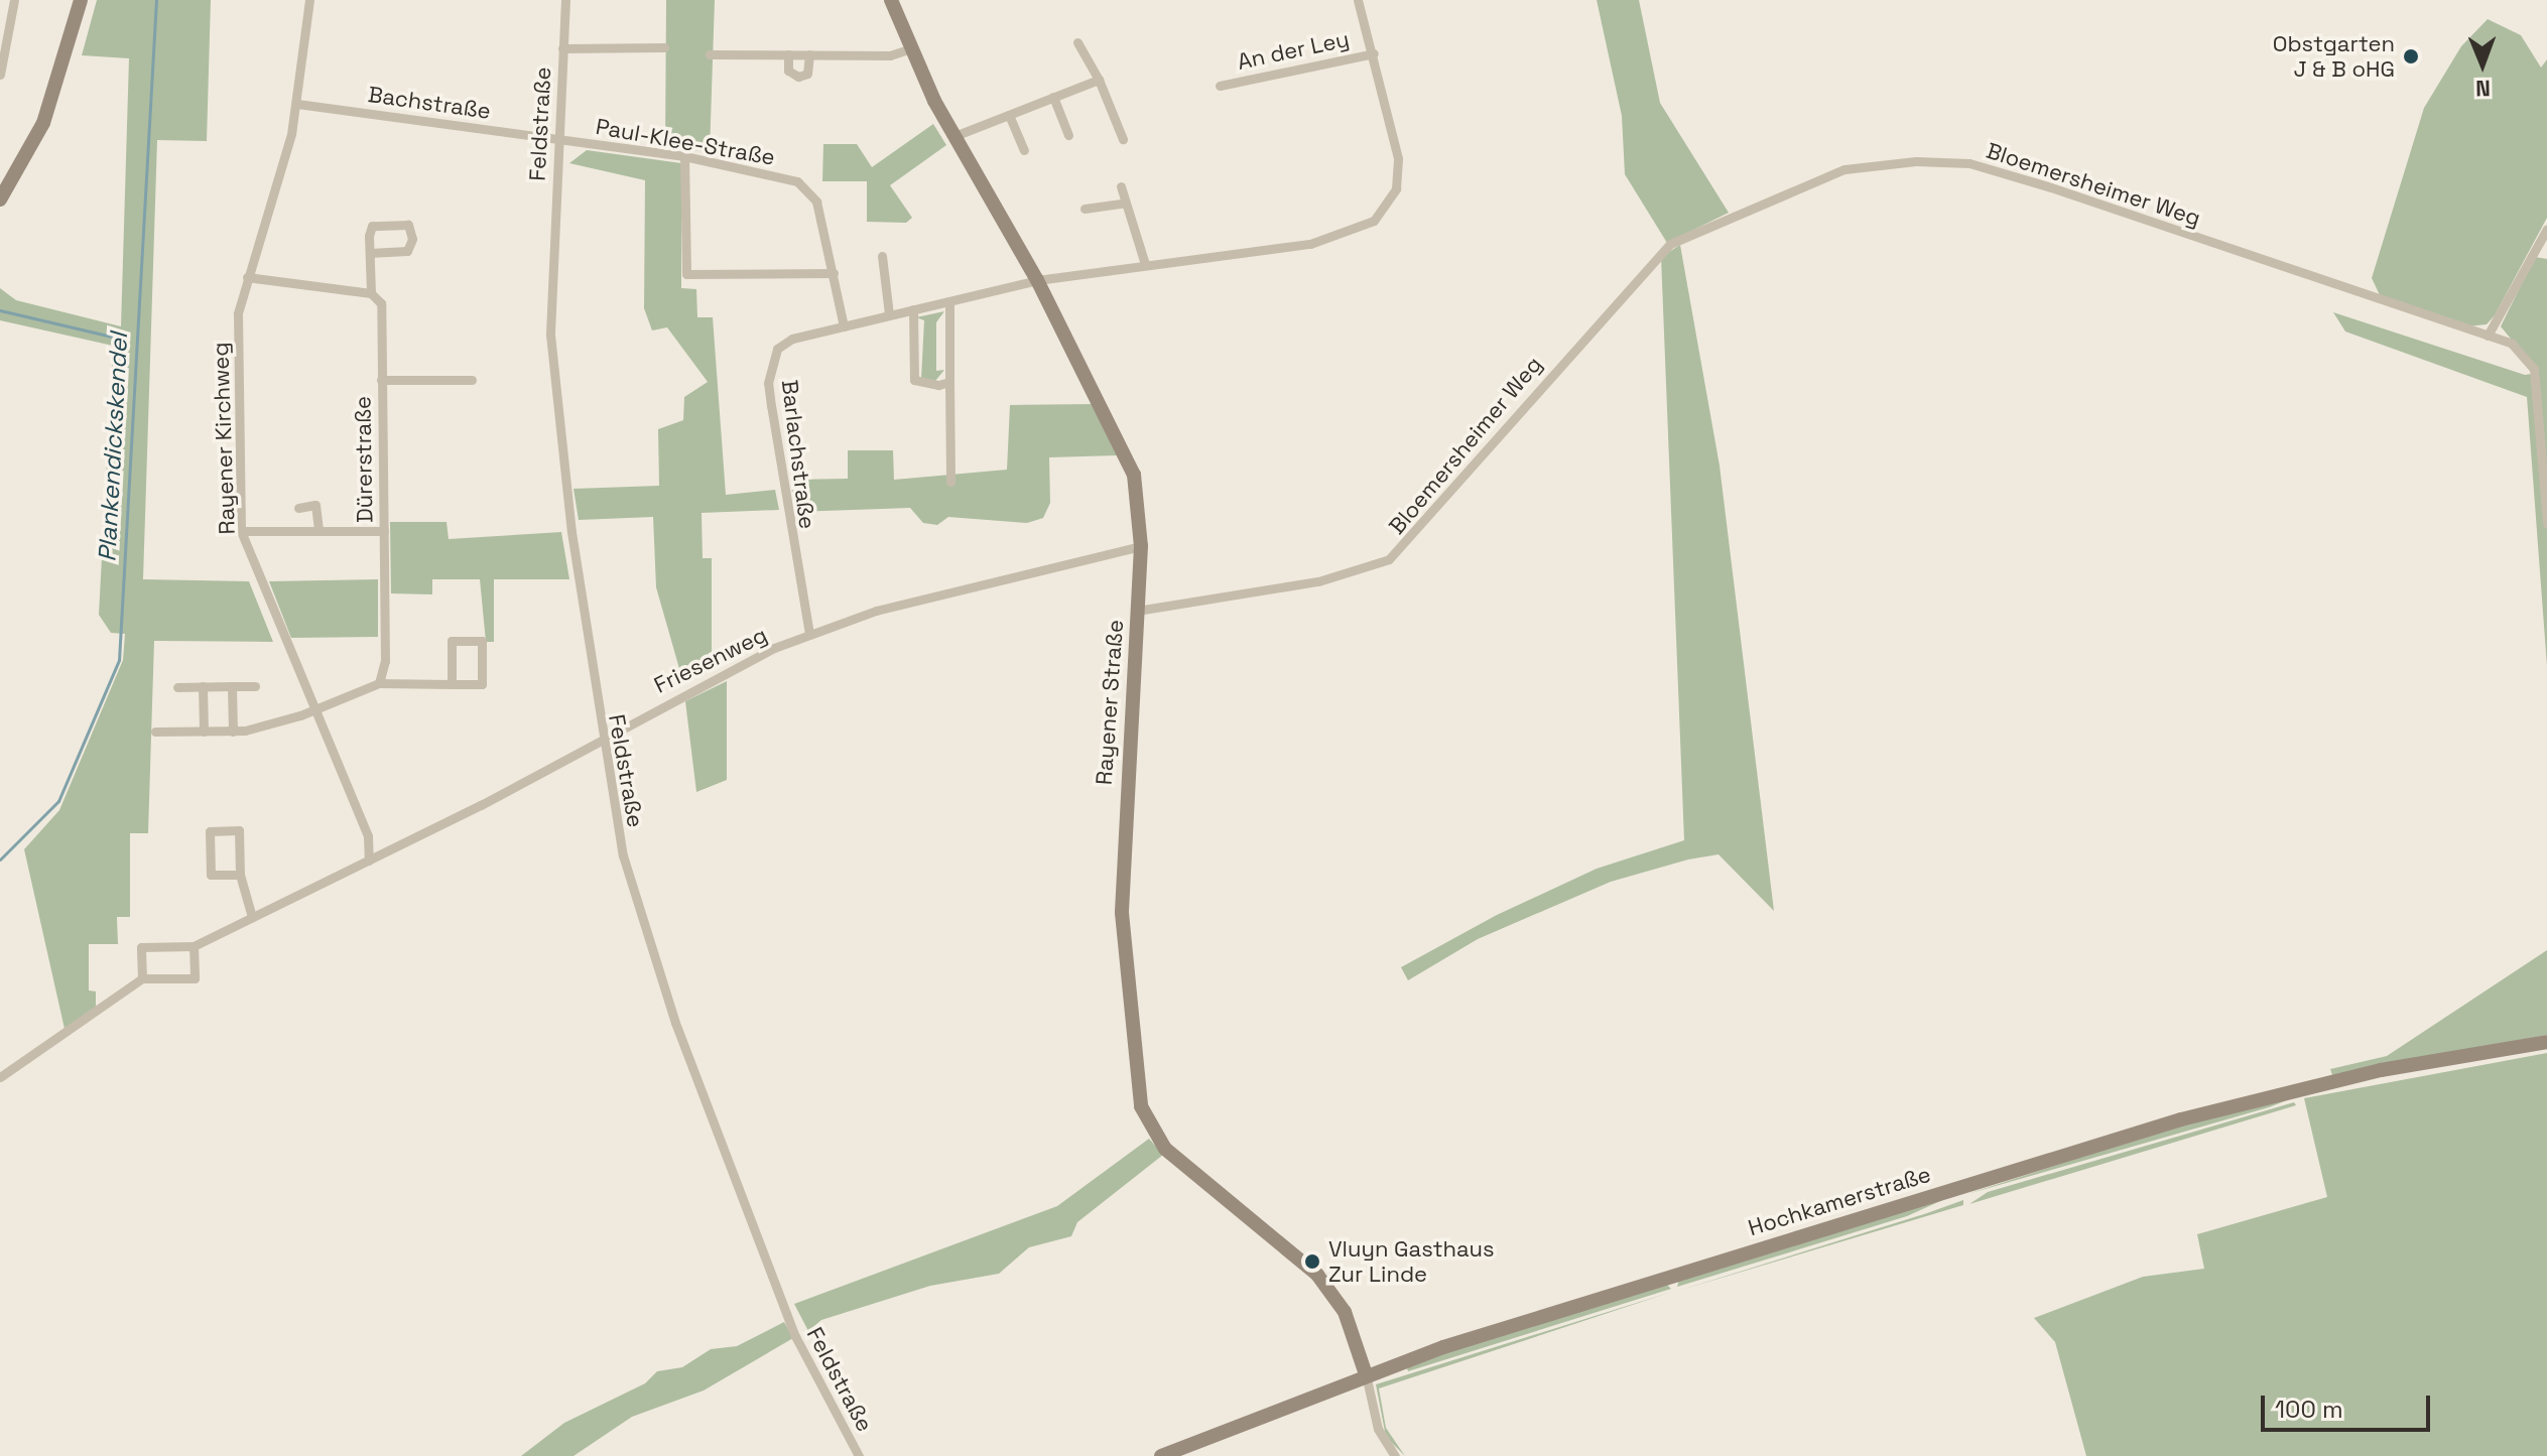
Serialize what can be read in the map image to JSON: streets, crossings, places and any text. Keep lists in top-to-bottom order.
{
  "streets": {
    "street": [
      "An der Ley",
      "Bachstraße",
      "Feldstraße",
      "Paul-Klee-Straße",
      "Bloemersheimer Weg",
      "Rayener Kirchweg",
      "Barlachstraße",
      "Dürerstraße",
      "Friesenweg",
      "Rayener Straße",
      "Hochkamerstraße"
    ]
  },
  "crossings": [
    ["An der Ley", "Barlachstraße"],
    ["Bachstraße", "Feldstraße"],
    ["Bachstraße", "Paul-Klee-Straße"],
    ["Bachstraße", "Rayener Kirchweg"],
    ["Feldstraße", "Paul-Klee-Straße"],
    ["Feldstraße", "Friesenweg"],
    ["Paul-Klee-Straße", "Barlachstraße"],
    ["Bloemersheimer Weg", "Rayener Straße"],
    ["Rayener Kirchweg", "Friesenweg"],
    ["Barlachstraße", "Friesenweg"],
    ["Barlachstraße", "Rayener Straße"],
    ["Friesenweg", "Rayener Straße"],
    ["Rayener Straße", "Hochkamerstraße"]
  ],
  "water": ["Plankendickskendel"],
  "places": ["Obstgarten J & B oHG", "Vluyn Gasthaus Zur Linde"],
  "scale_bar": "100 m",
  "north": "bottom"
}
